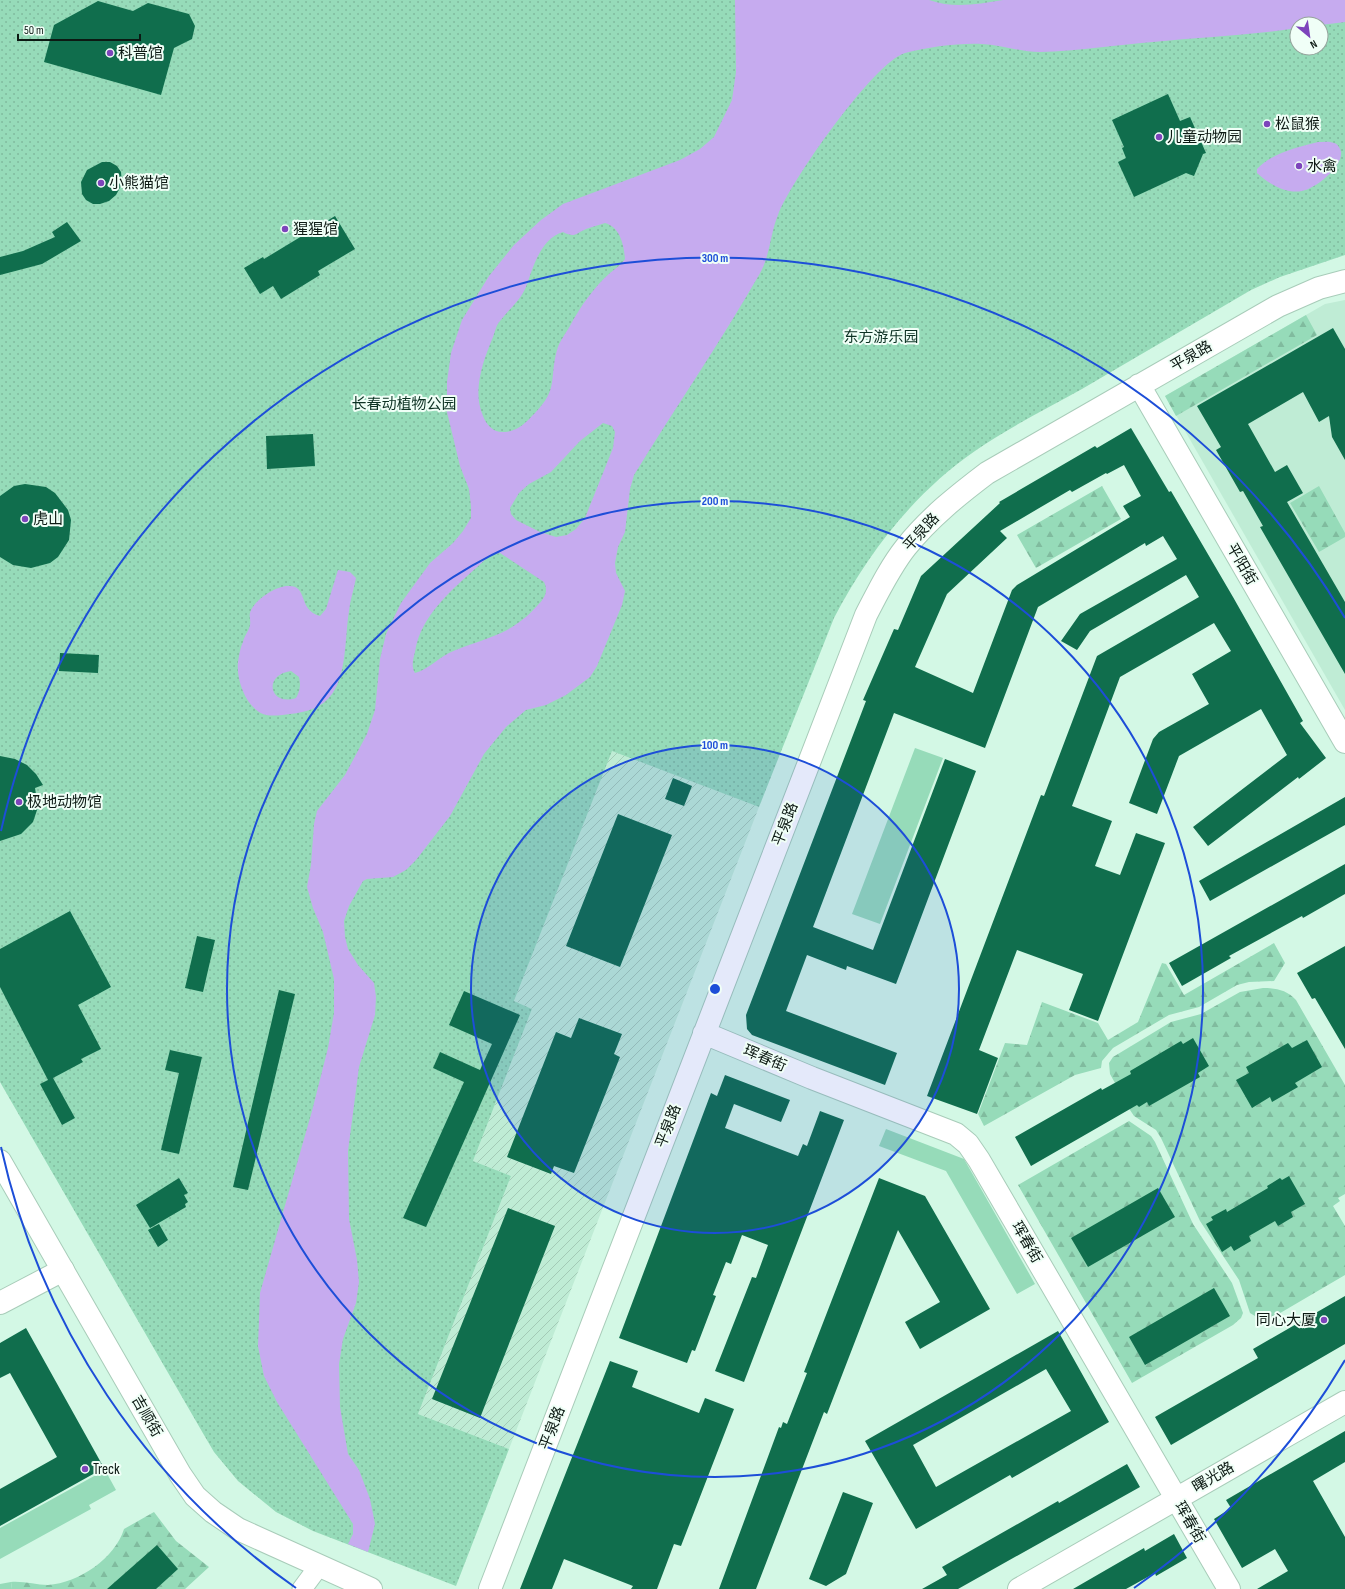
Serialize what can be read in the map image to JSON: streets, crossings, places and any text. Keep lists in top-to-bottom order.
{
  "streets": {
    "street": [
      "平泉路",
      "平阳街",
      "珲春街",
      "吉顺街",
      "曙光路"
    ]
  },
  "crossings": [
    ["平泉路", "平阳街"],
    ["平泉路", "珲春街"],
    ["珲春街", "曙光路"]
  ],
  "parks": ["东方游乐园", "长春动植物公园"],
  "places": [
    "科普馆",
    "松鼠猴",
    "儿童动物园",
    "水禽",
    "小熊猫馆",
    "猩猩馆",
    "虎山",
    "极地动物馆",
    "同心大厦",
    "Treck"
  ],
  "scale_bar": "50 m",
  "north": "bottom right",
  "rings": ["300 m", "200 m", "100 m"]
}
